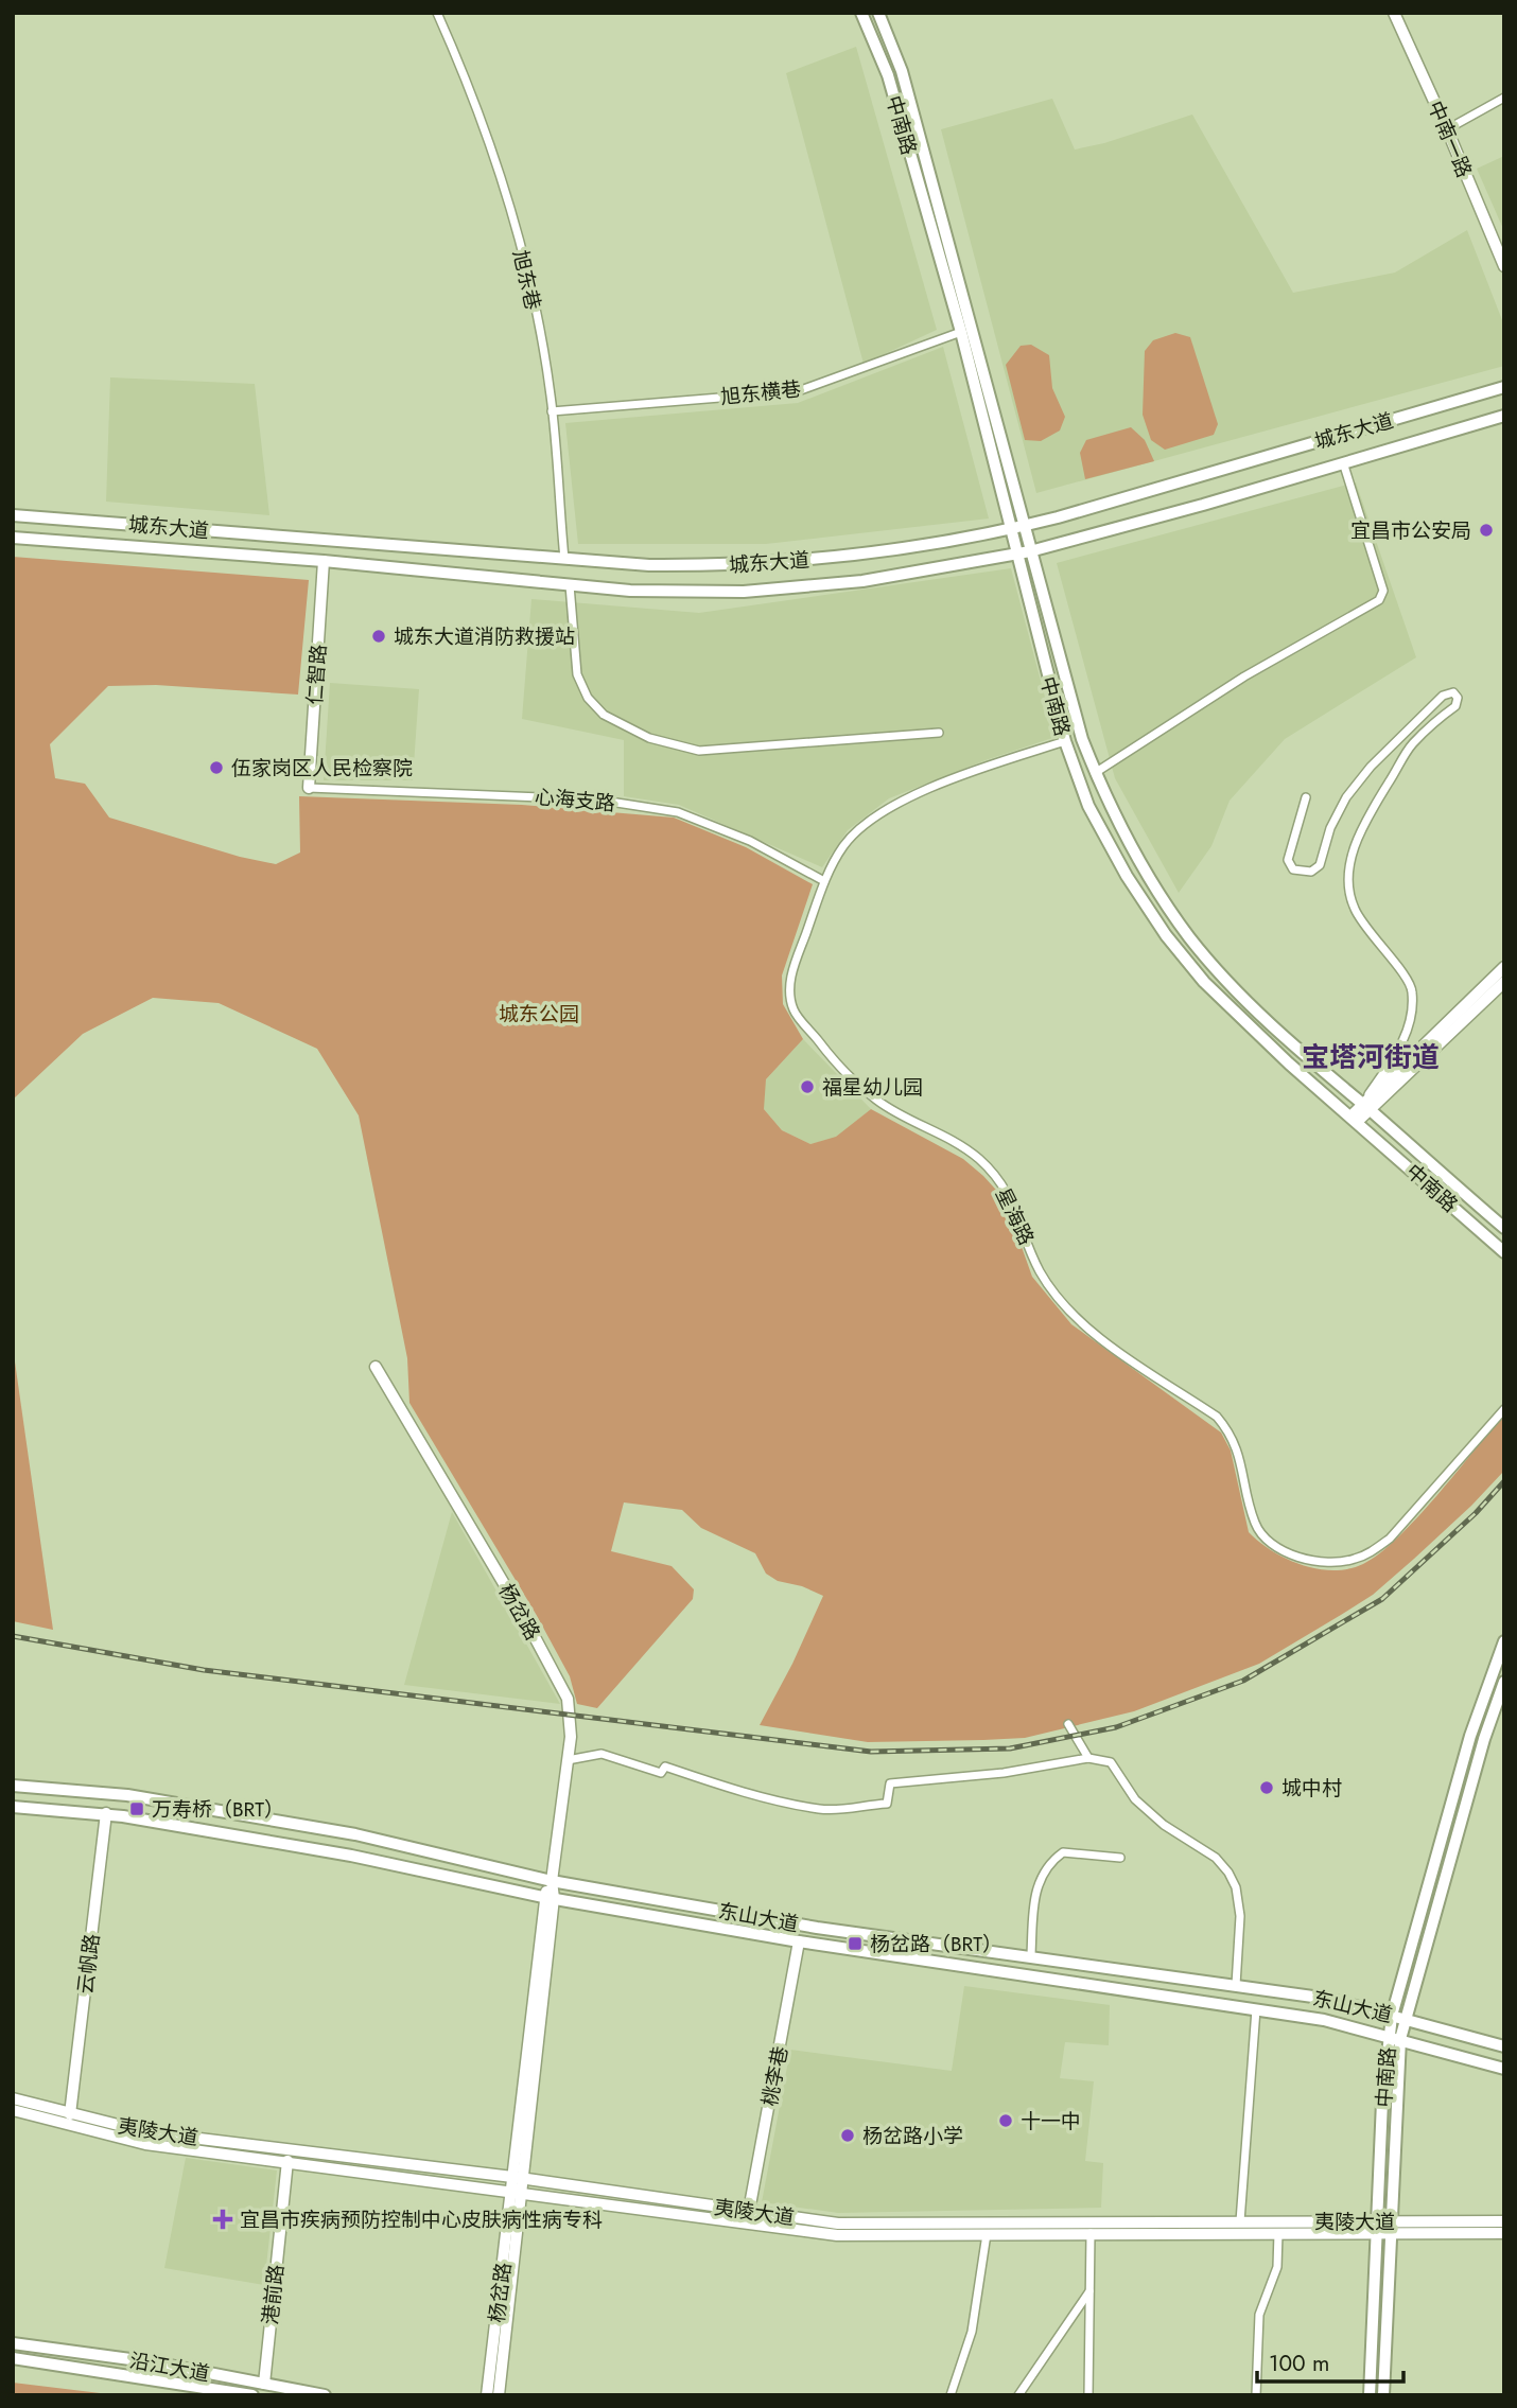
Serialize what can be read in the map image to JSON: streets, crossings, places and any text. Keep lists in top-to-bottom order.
{
  "streets": {
    "main road": [
      "中南路",
      "中南一路",
      "城东大道",
      "仁智路",
      "杨岔路",
      "东山大道",
      "云帆路",
      "桃李巷",
      "夷陵大道",
      "港前路",
      "沿江大道"
    ],
    "street": [
      "旭东巷",
      "旭东横巷",
      "心海支路",
      "星海路"
    ]
  },
  "crossings": [
    ["中南路", "旭东横巷"],
    ["中南路", "城东大道"],
    ["中南路", "星海路"],
    ["中南路", "东山大道"],
    ["中南路", "夷陵大道"],
    ["旭东巷", "旭东横巷"],
    ["旭东巷", "城东大道"],
    ["城东大道", "仁智路"],
    ["仁智路", "心海支路"],
    ["心海支路", "星海路"],
    ["杨岔路", "东山大道"],
    ["杨岔路", "夷陵大道"],
    ["东山大道", "云帆路"],
    ["东山大道", "桃李巷"],
    ["云帆路", "夷陵大道"],
    ["桃李巷", "夷陵大道"],
    ["夷陵大道", "港前路"],
    ["港前路", "沿江大道"]
  ],
  "districts": ["宝塔河街道"],
  "parks": ["城东公园"],
  "places": {
    "other": [
      "宜昌市公安局",
      "城东大道消防救援站",
      "伍家岗区人民检察院",
      "福星幼儿园",
      "城中村",
      "十一中",
      "杨岔路小学"
    ],
    "transit": ["万寿桥（BRT）", "杨岔路（BRT）"],
    "health": ["宜昌市疾病预防控制中心皮肤病性病专科"]
  },
  "scale_bar": "100 m"
}
